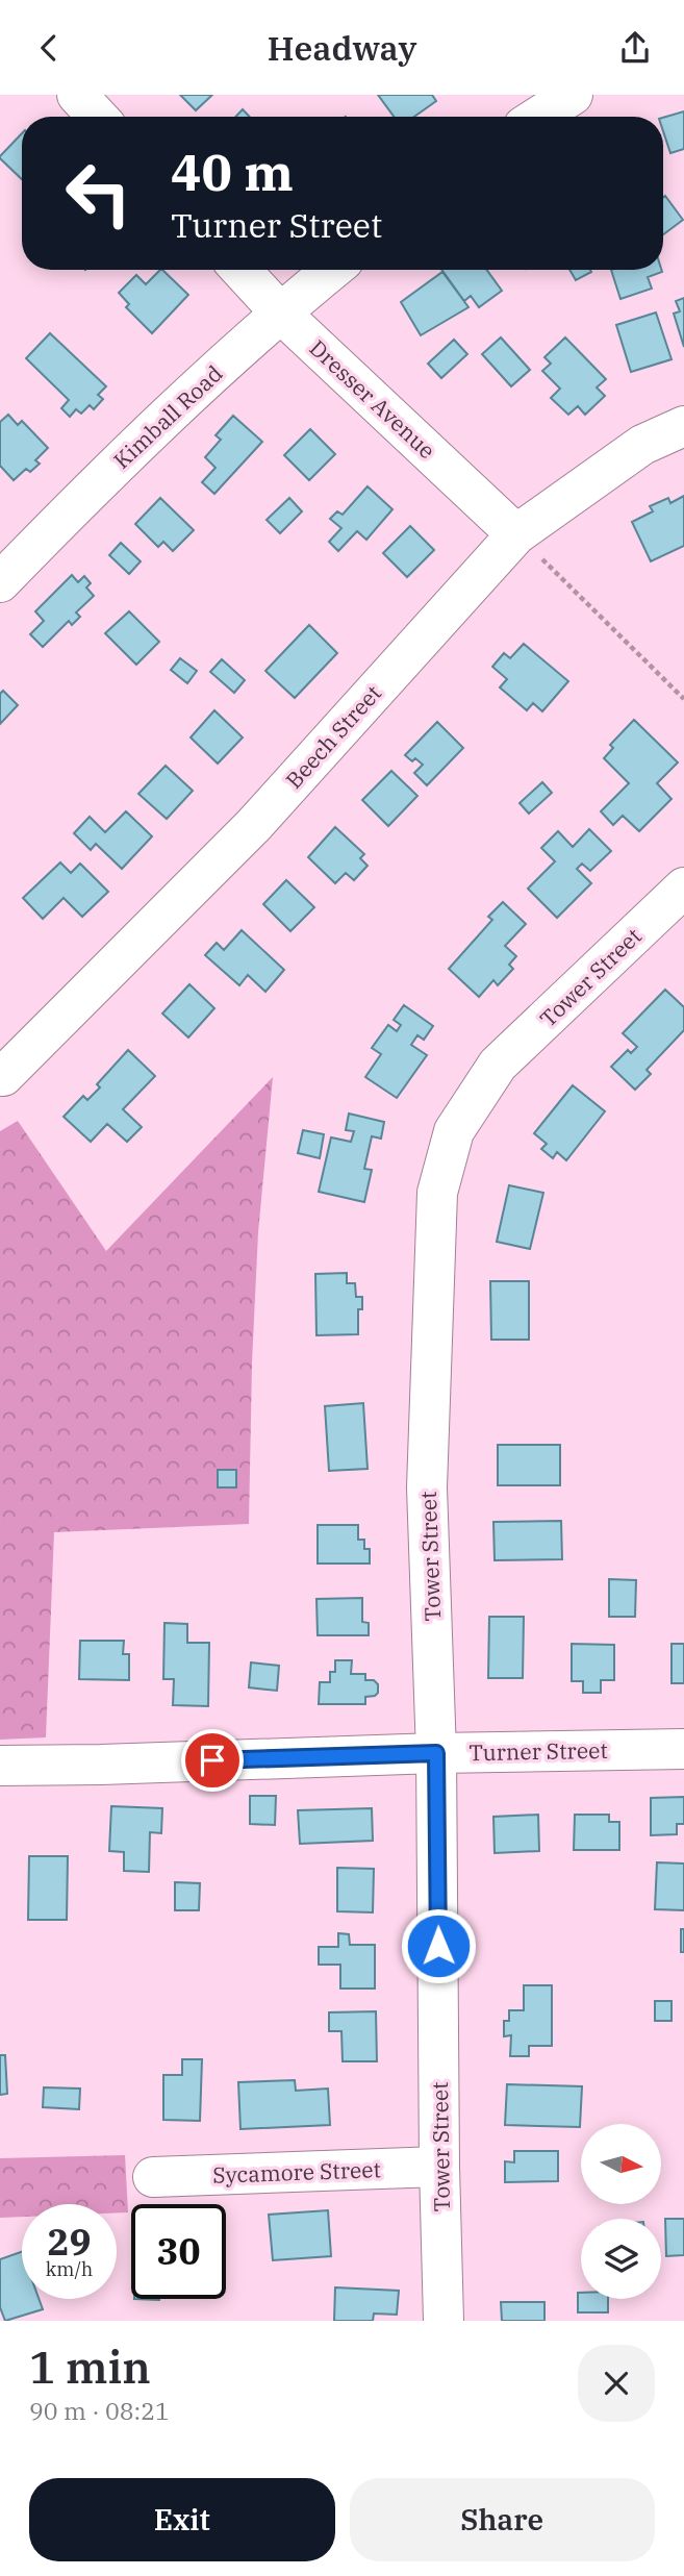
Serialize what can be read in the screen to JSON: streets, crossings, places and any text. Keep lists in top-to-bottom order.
{
  "streets": {
    "street": [
      "Dresser Avenue",
      "Kimball Road",
      "Beech Street",
      "Tower Street",
      "Turner Street",
      "Sycamore Street"
    ]
  },
  "crossings": [
    ["Dresser Avenue", "Kimball Road"],
    ["Dresser Avenue", "Beech Street"],
    ["Tower Street", "Turner Street"],
    ["Tower Street", "Sycamore Street"]
  ],
  "north": "right",
  "page": {
    "header": "Headway",
    "turn": ["40 m", "Turner Street"],
    "speed": "29 km/h",
    "limit": "30",
    "heading": ["1 min", "90 m · 08:21"],
    "buttons": ["Exit", "Share"]
  }
}
